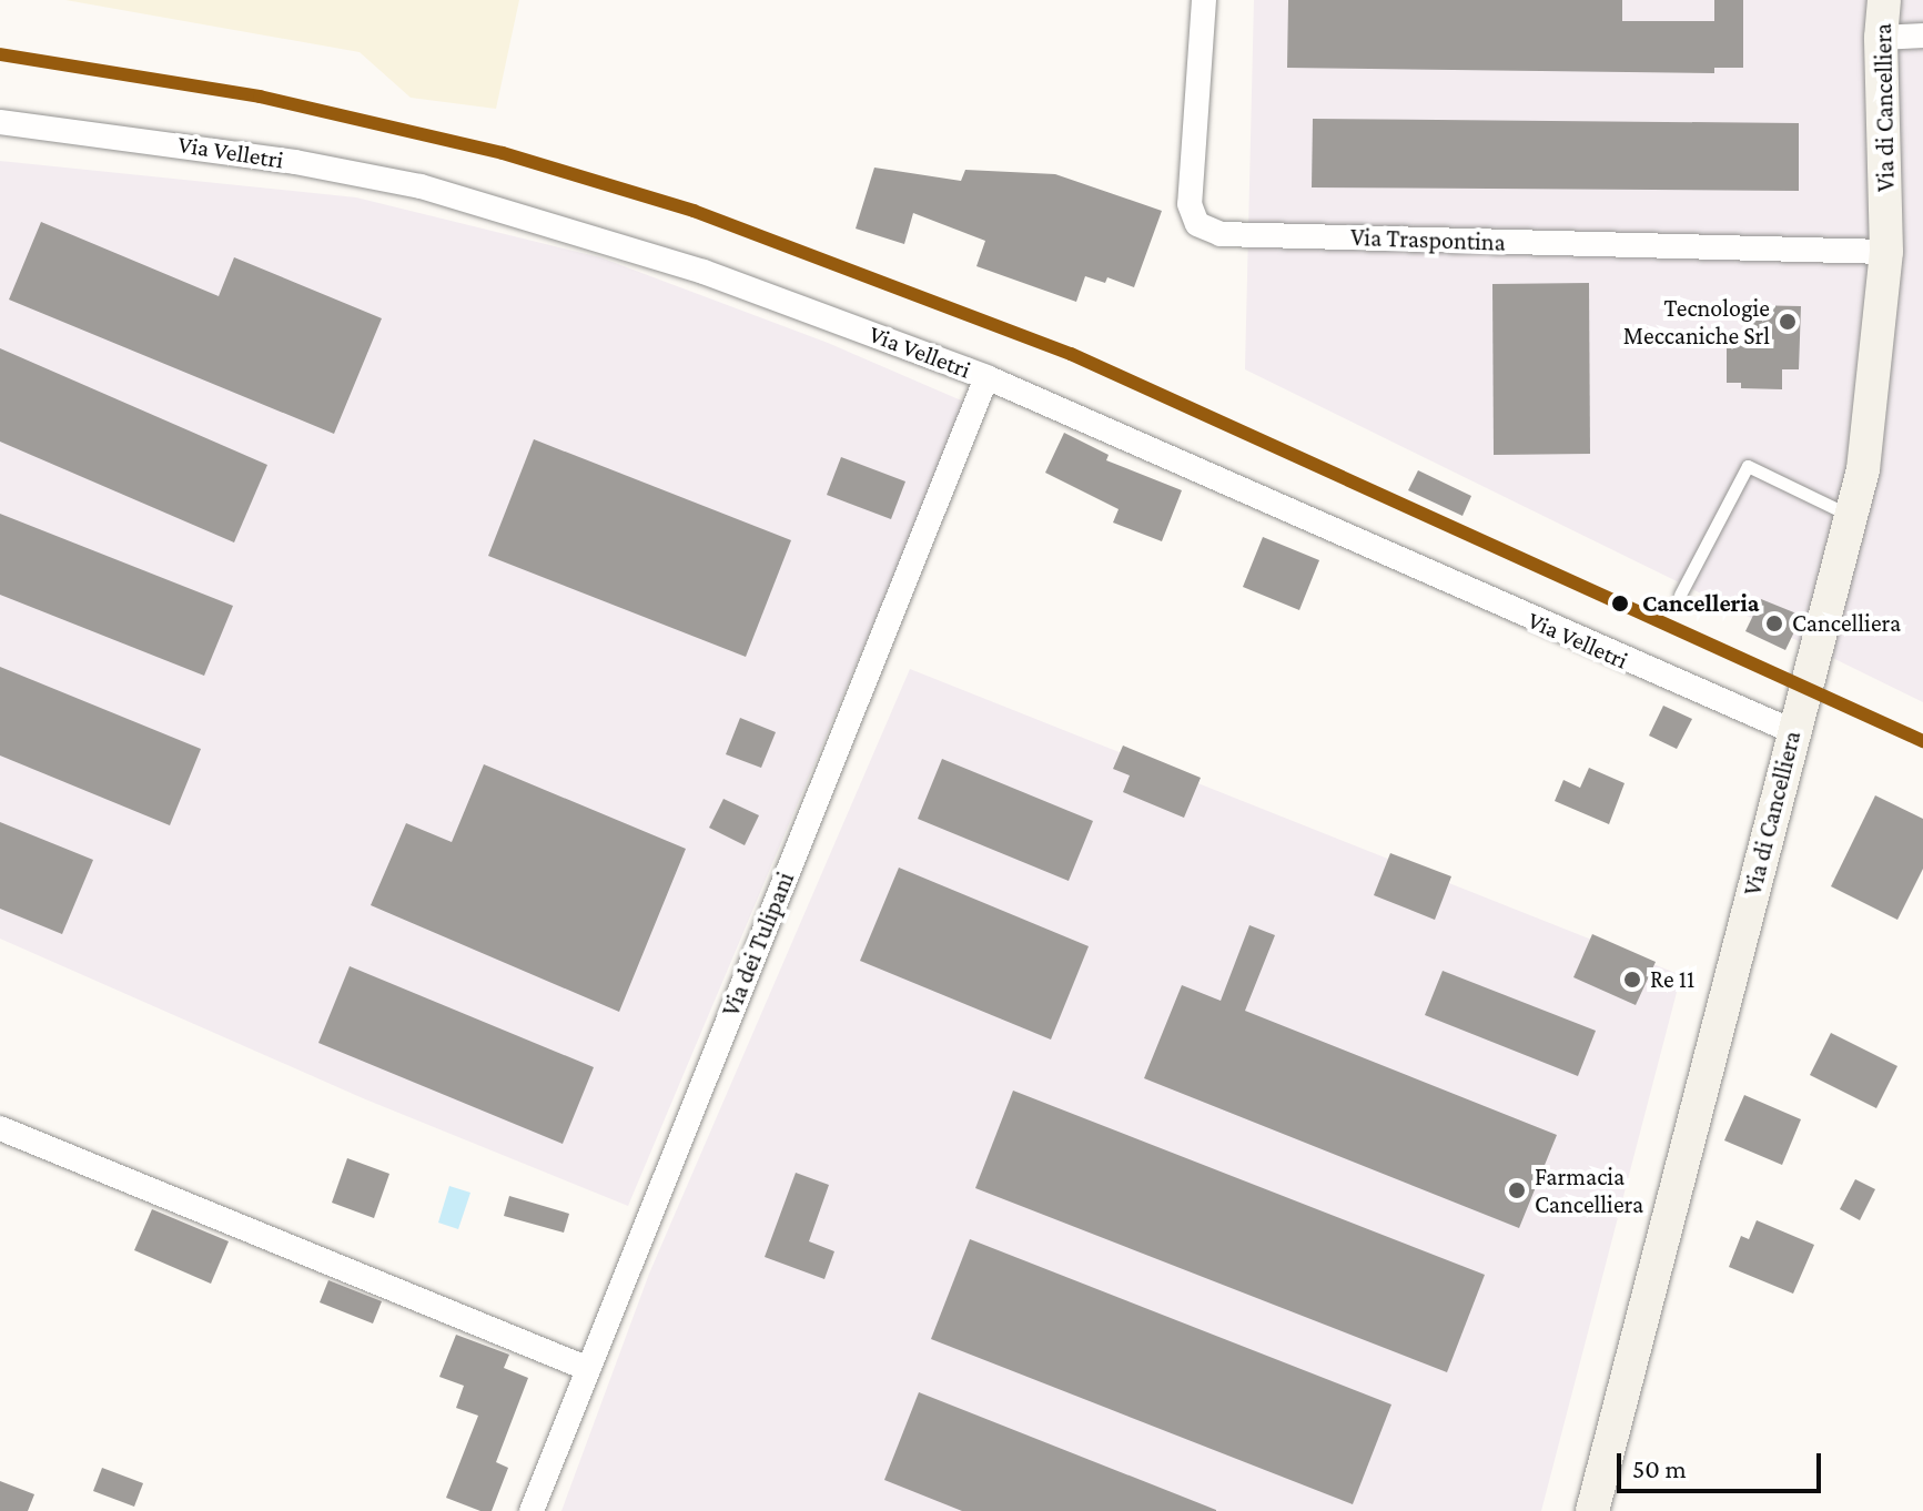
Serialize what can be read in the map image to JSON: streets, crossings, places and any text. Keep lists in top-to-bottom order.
{
  "streets": {
    "street": [
      "Via di Cancelliera",
      "Via Velletri",
      "Via Traspontina",
      "Via dei Tulipani"
    ]
  },
  "crossings": [
    ["Via di Cancelliera", "Via Velletri"],
    ["Via di Cancelliera", "Via Traspontina"],
    ["Via Velletri", "Via dei Tulipani"]
  ],
  "places": [
    "Tecnologie Meccaniche Srl",
    "Cancelleria",
    "Cancelliera",
    "Re 11",
    "Farmacia Cancelliera"
  ],
  "scale_bar": "50 m"
}
